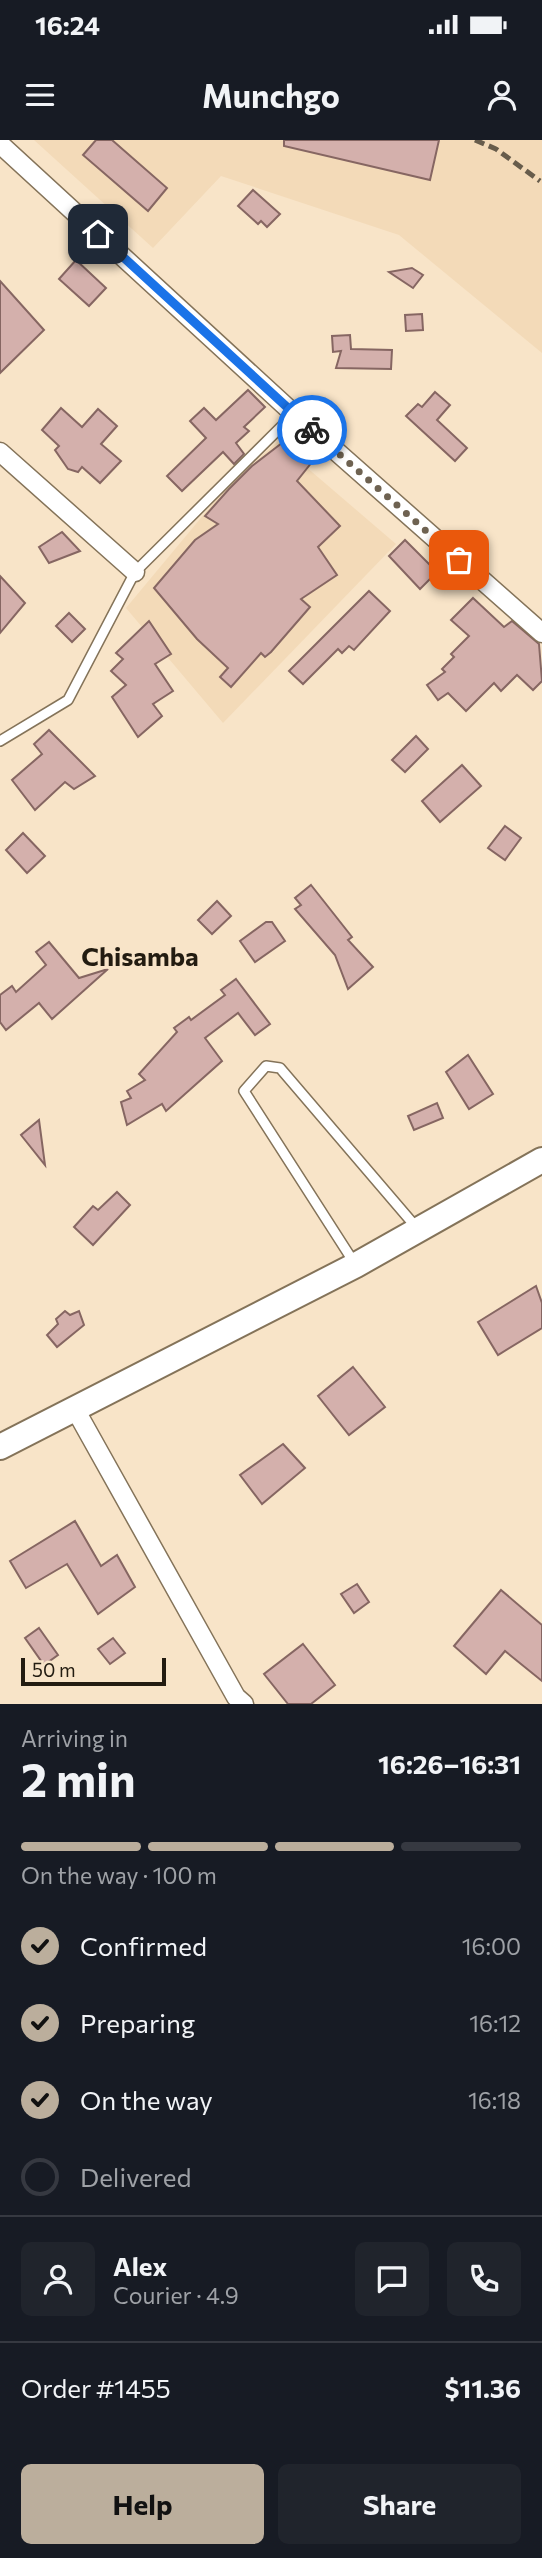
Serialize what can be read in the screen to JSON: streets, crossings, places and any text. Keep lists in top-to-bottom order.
{
  "districts": ["Chisamba"],
  "scale_bar": "50 m",
  "page": {
    "status": "16:24",
    "header": "Munchgo",
    "scale": "50 m",
    "heading": ["2 min", "Arriving in", "16:26–16:31"],
    "panel": [
      "Alex",
      "Courier · 4.9",
      "Order #1455",
      "$11.36"
    ],
    "bar": "On the way · 100 m",
    "list": [
      ["Confirmed", "16:00"],
      ["Preparing", "16:12"],
      ["On the way", "16:18"],
      "Delivered"
    ],
    "buttons": ["Help", "Share"]
  }
}
